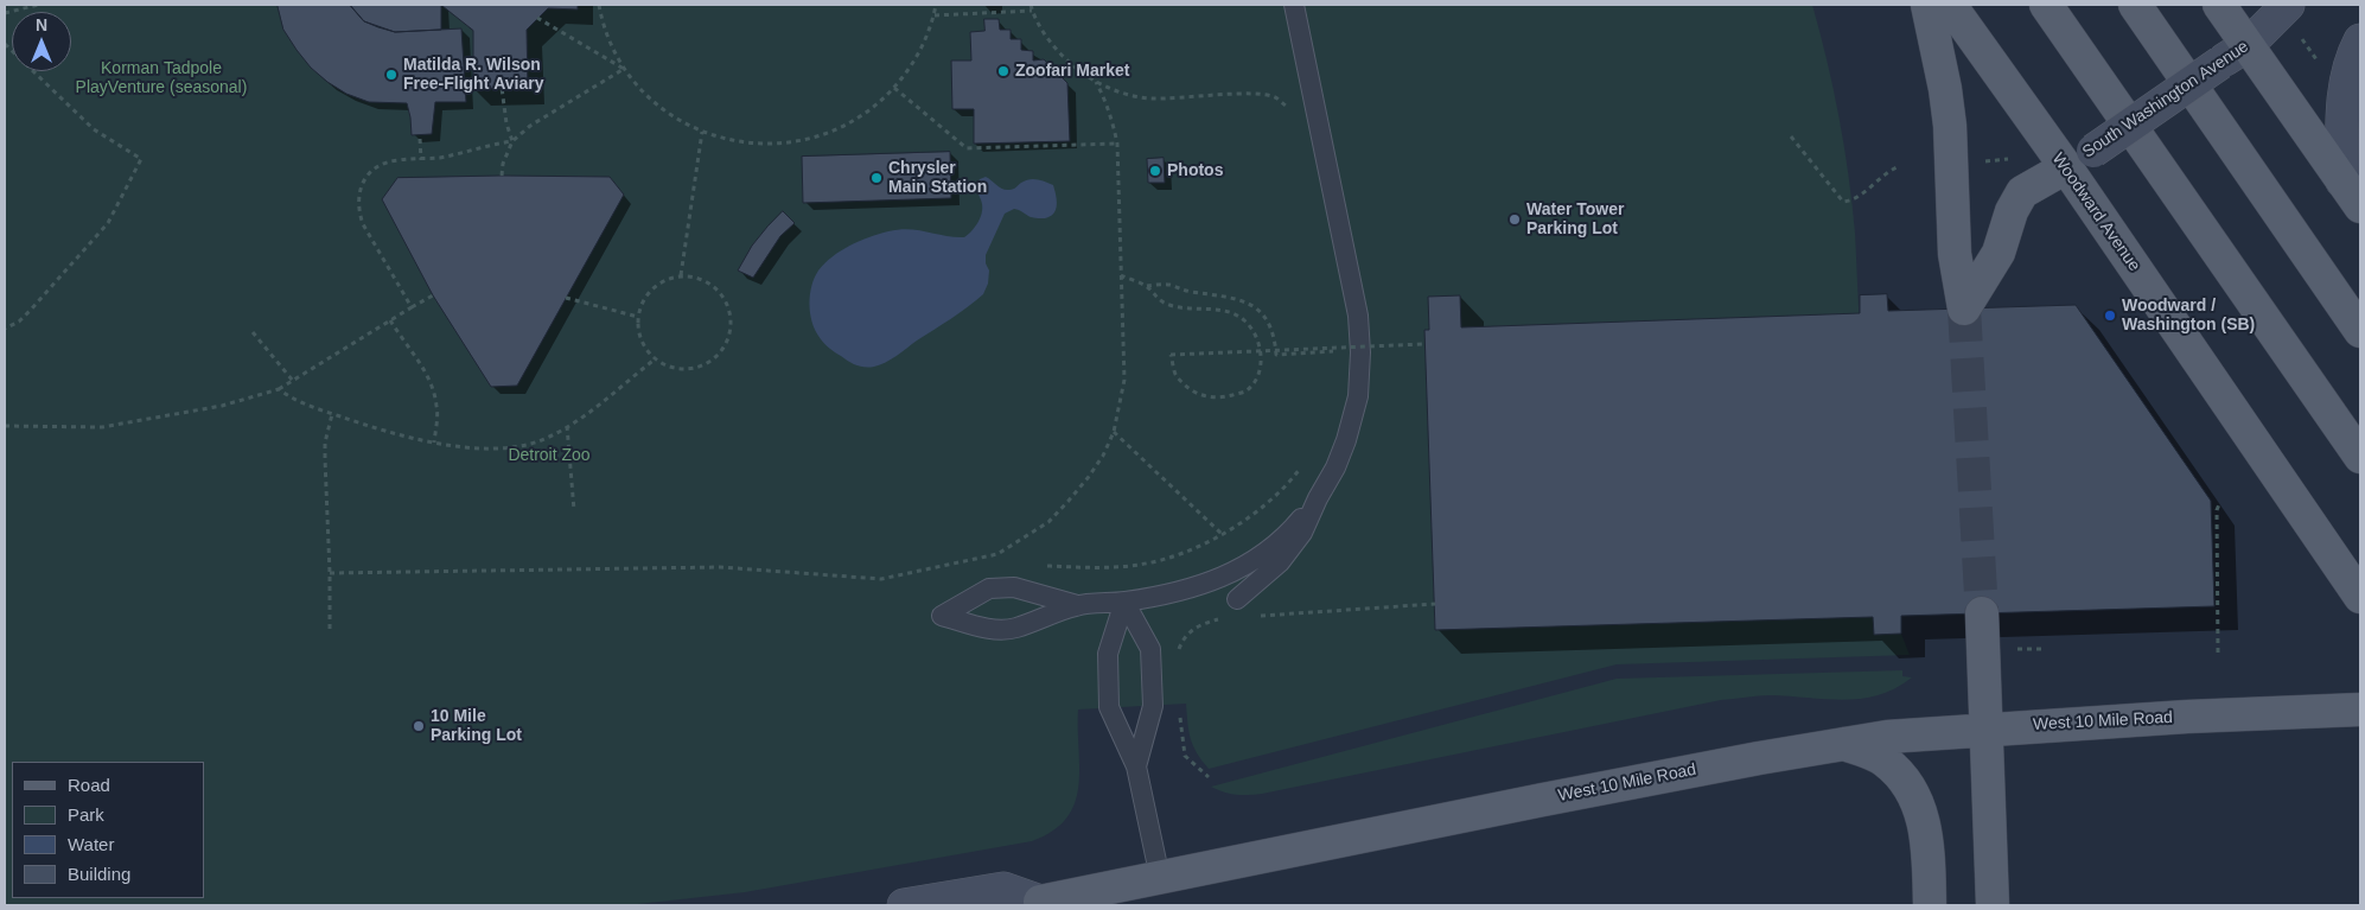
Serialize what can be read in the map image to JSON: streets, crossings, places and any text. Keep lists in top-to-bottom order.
{
  "streets": {
    "main road": ["South Washington Avenue", "Woodward Avenue", "West 10 Mile Road"]
  },
  "crossings": [
    ["South Washington Avenue", "Woodward Avenue"]
  ],
  "parks": ["Korman Tadpole PlayVenture (seasonal)", "Detroit Zoo"],
  "places": [
    "Zoofari Market",
    "Matilda R. Wilson Free-Flight Aviary",
    "Photos",
    "Chrysler Main Station",
    "Water Tower Parking Lot",
    "Woodward / Washington (SB)",
    "10 Mile Parking Lot"
  ],
  "legend": [
    "Road",
    "Park",
    "Water",
    "Building"
  ],
  "north": "top"
}
